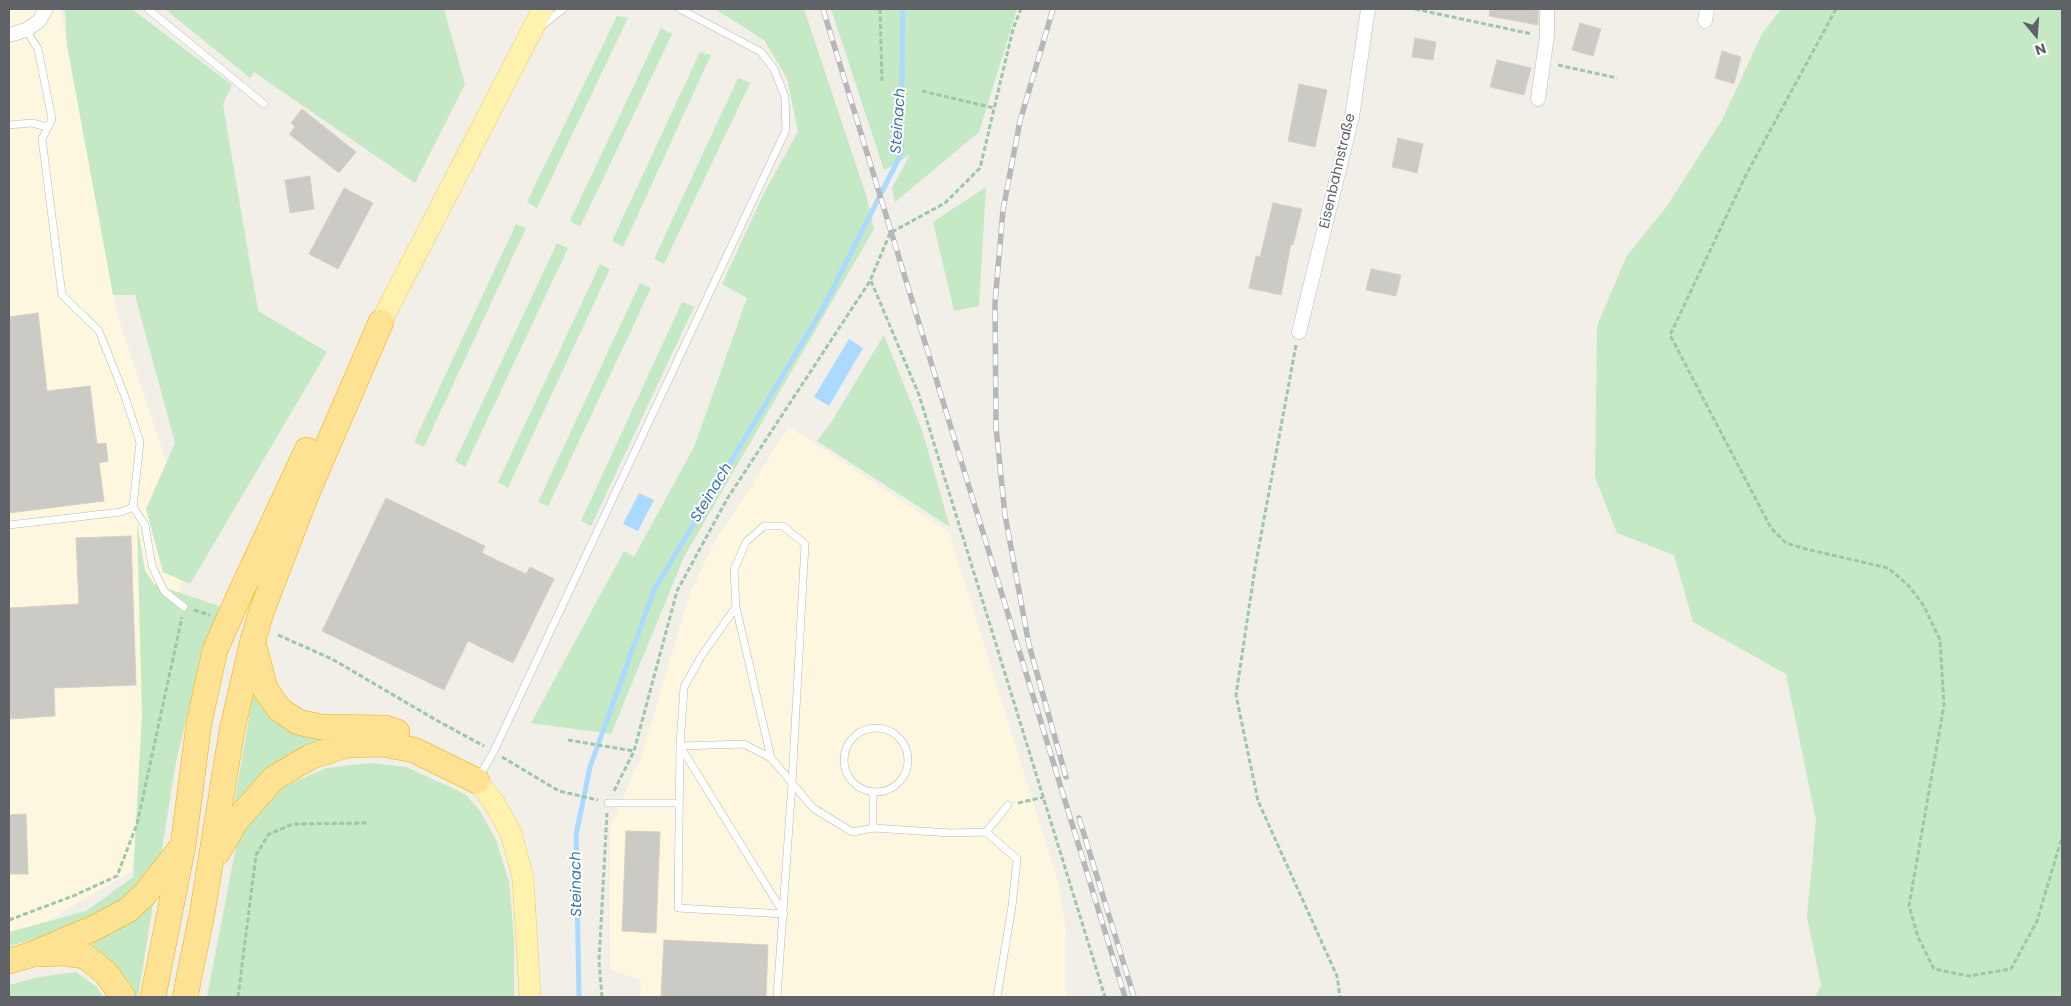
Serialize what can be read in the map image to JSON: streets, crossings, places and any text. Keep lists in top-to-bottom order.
{
  "streets": {
    "street": ["Eisenbahnstraße"]
  },
  "water": ["Steinach"],
  "north": "bottom"
}
